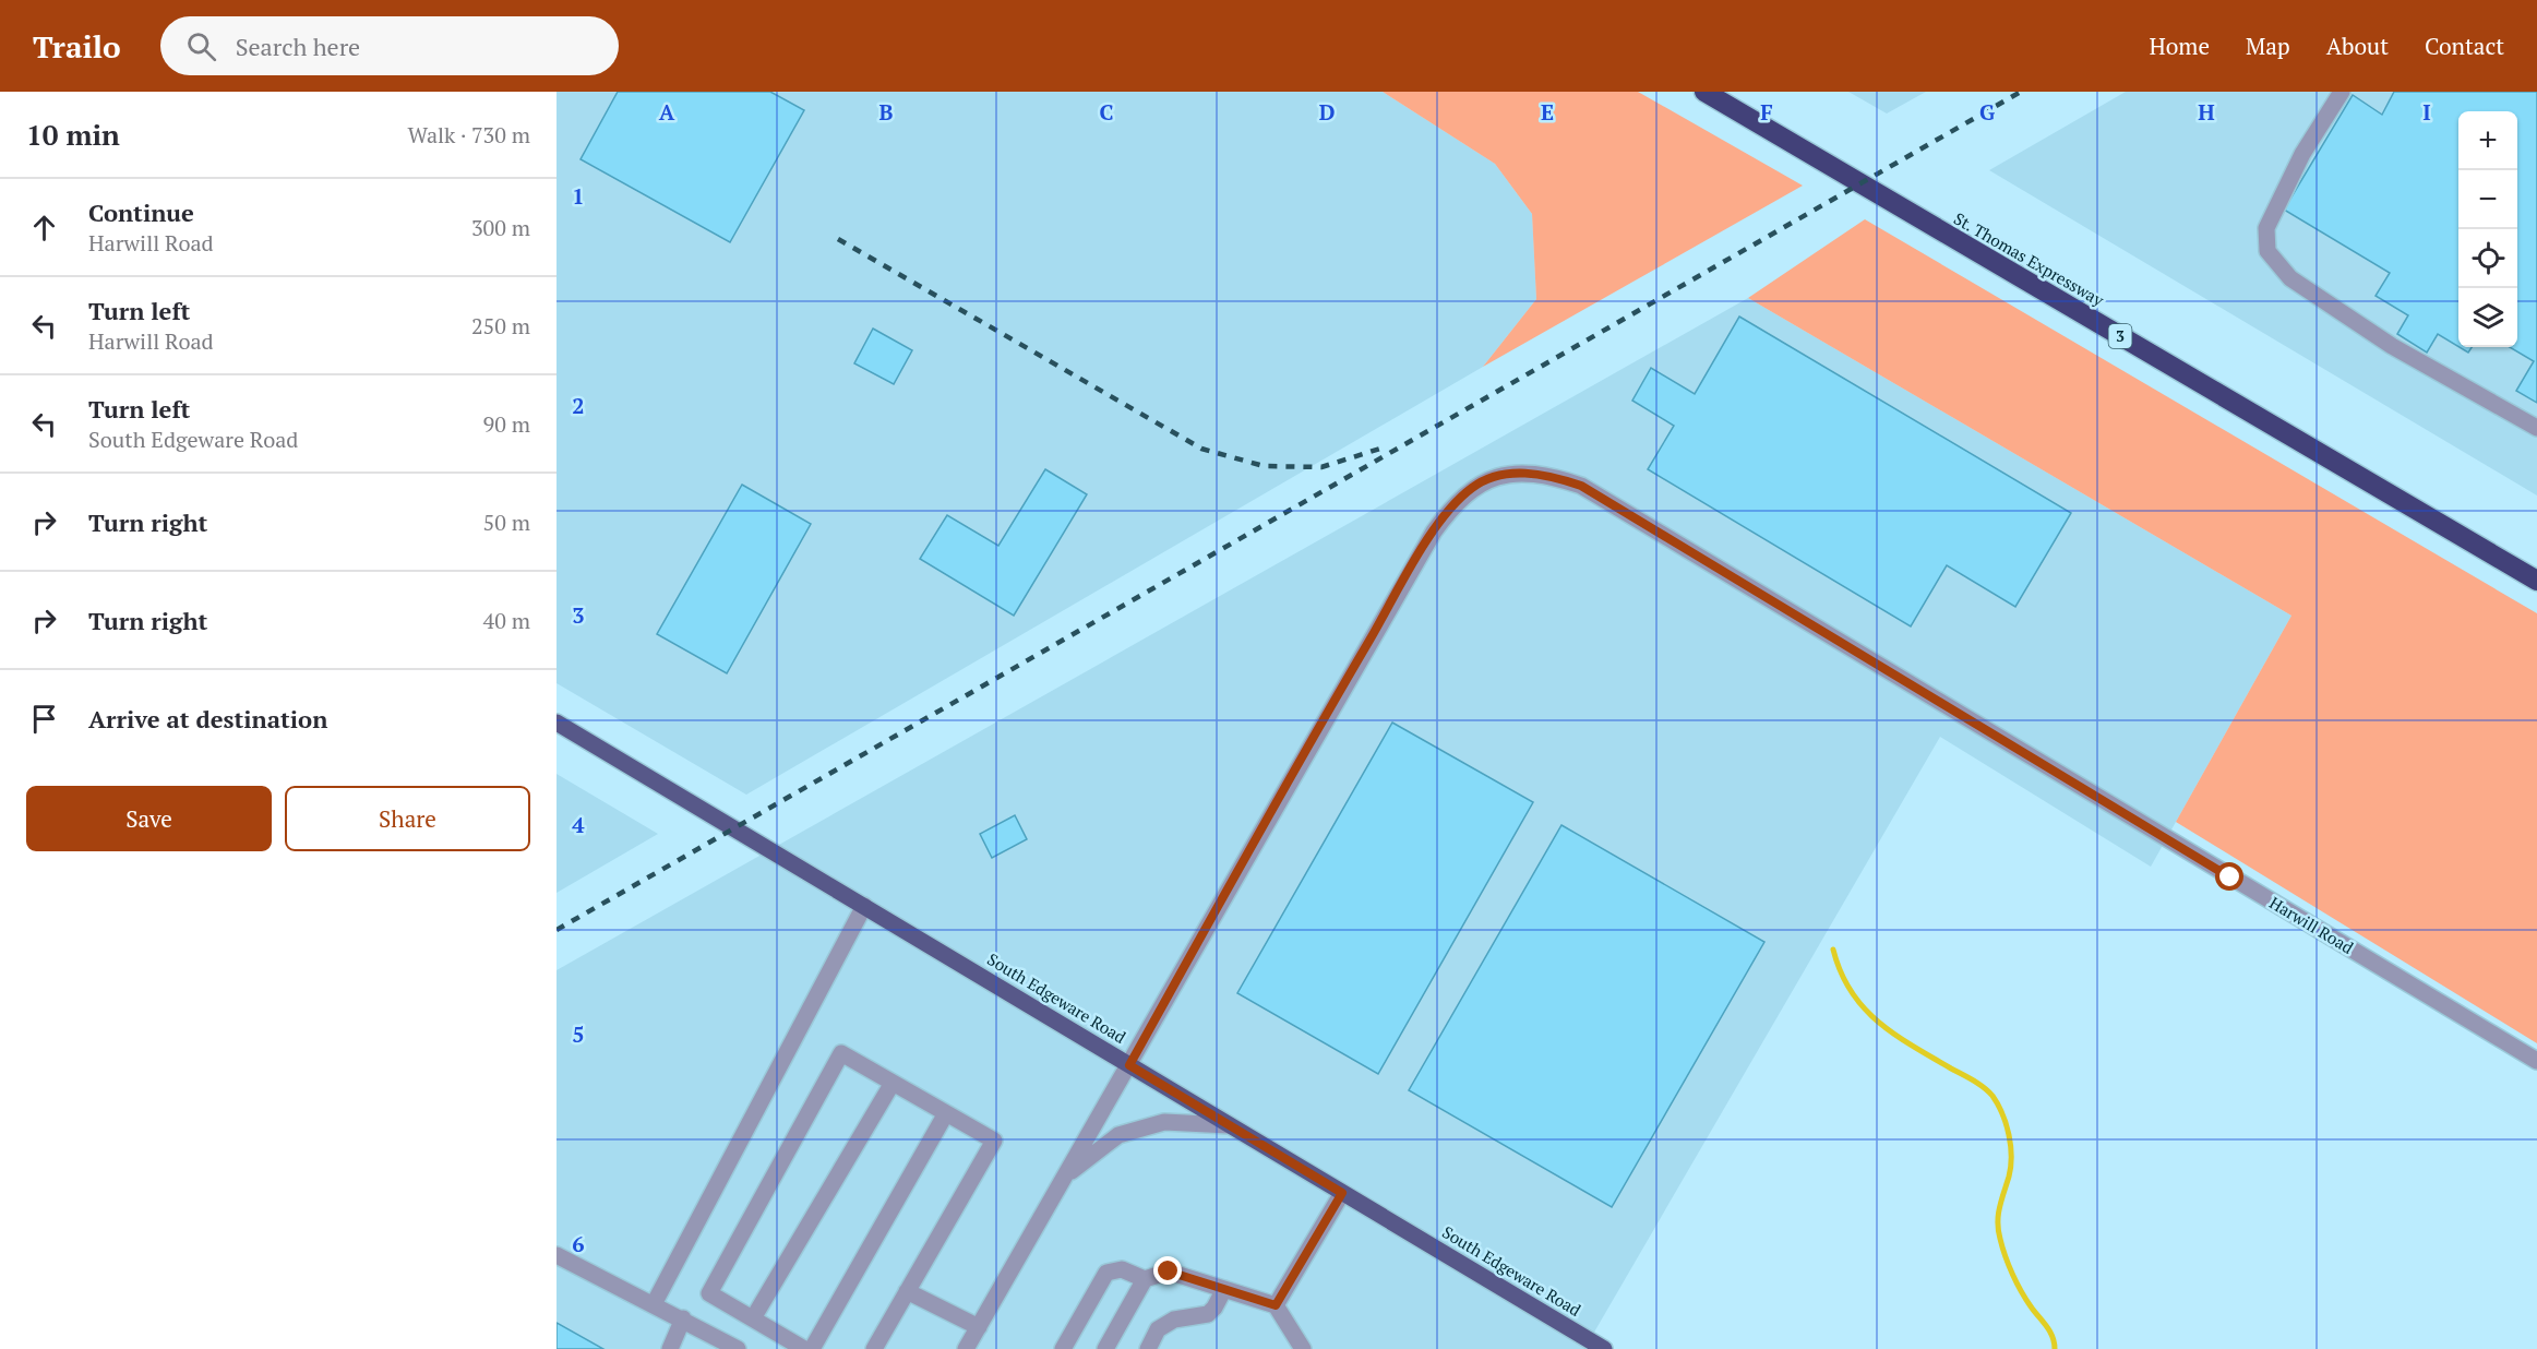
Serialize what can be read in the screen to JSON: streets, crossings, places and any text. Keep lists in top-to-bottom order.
{
  "streets": {
    "highway": ["St. Thomas Expressway", "3"],
    "main road": ["South Edgeware Road"],
    "street": ["Harwill Road"]
  },
  "crossings": [
    ["Harwill Road", "South Edgeware Road"]
  ],
  "page": {
    "header": "Trailo",
    "search": "Search here",
    "nav": [
      "Home",
      "Map",
      "About",
      "Contact"
    ],
    "heading": ["10 min", "Walk · 730 m"],
    "map_buttons": ["+", "−"],
    "list": [
      ["Continue", "Harwill Road", "300 m"],
      ["Turn left", "Harwill Road", "250 m"],
      ["Turn left", "South Edgeware Road", "90 m"],
      ["Turn right", "50 m"],
      ["Turn right", "40 m"],
      "Arrive at destination"
    ],
    "buttons": ["Save", "Share"]
  },
  "grid": {
    "columns": [
      "A",
      "B",
      "C",
      "D",
      "E",
      "F",
      "G",
      "H",
      "I"
    ],
    "rows": [
      "1",
      "2",
      "3",
      "4",
      "5",
      "6"
    ]
  }
}
